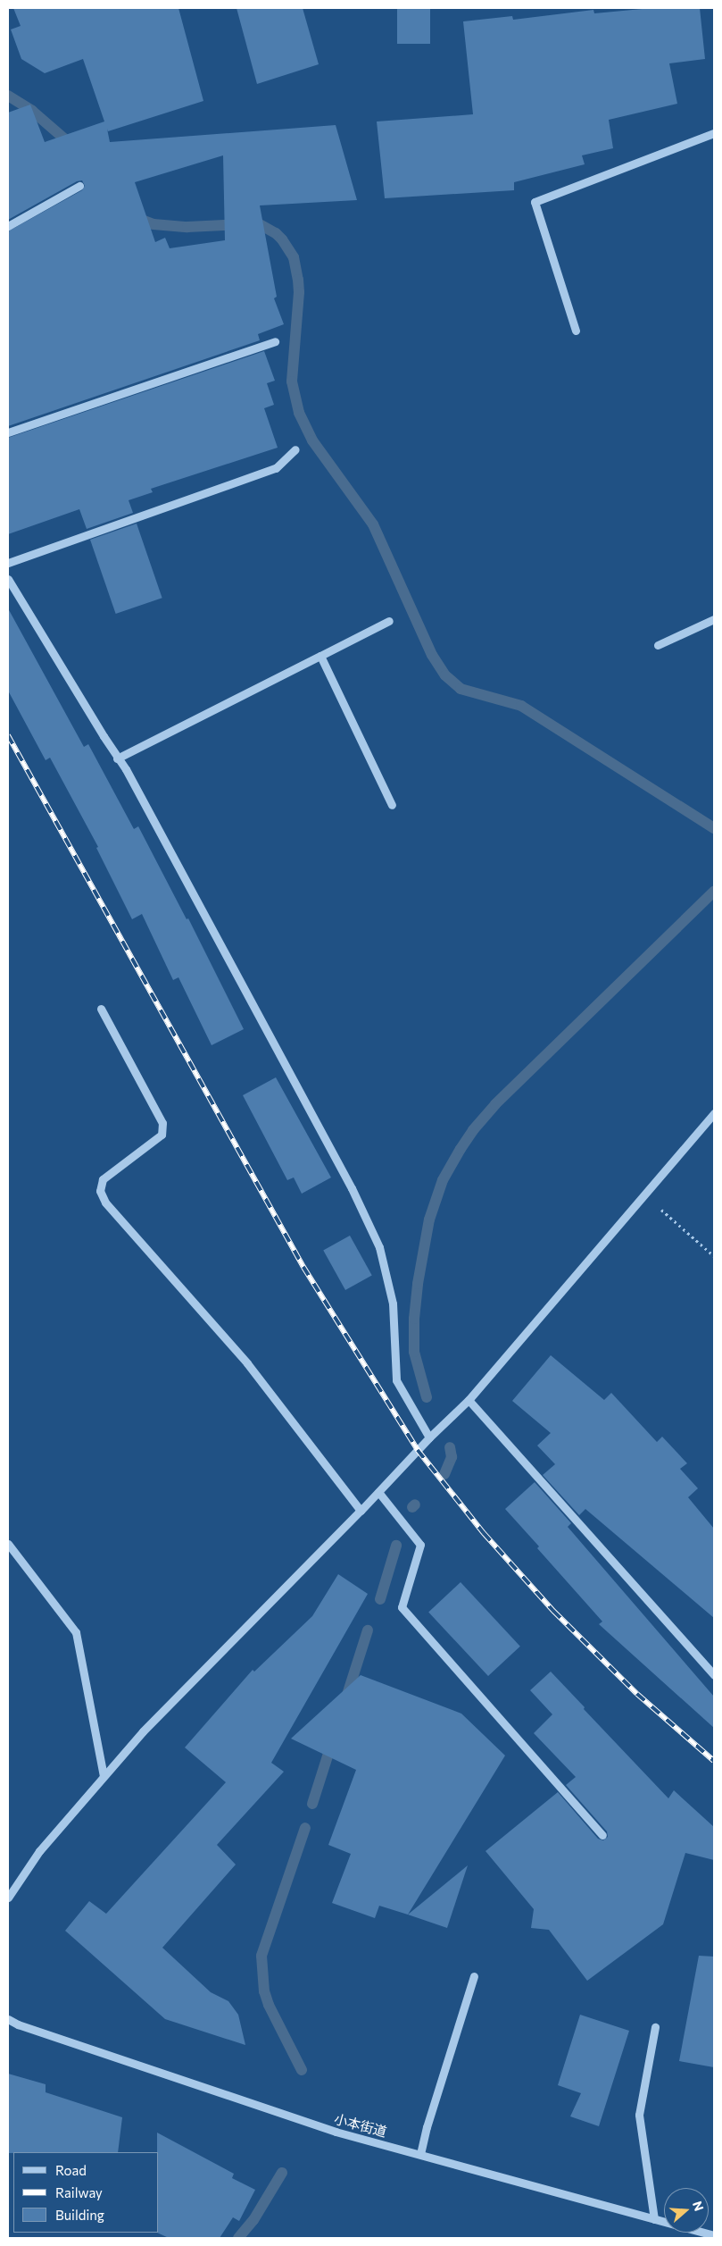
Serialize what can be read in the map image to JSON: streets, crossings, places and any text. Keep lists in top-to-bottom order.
{
  "streets": {
    "street": ["小本街道"]
  },
  "legend": ["Road", "Railway", "Building"],
  "north": "right"
}
